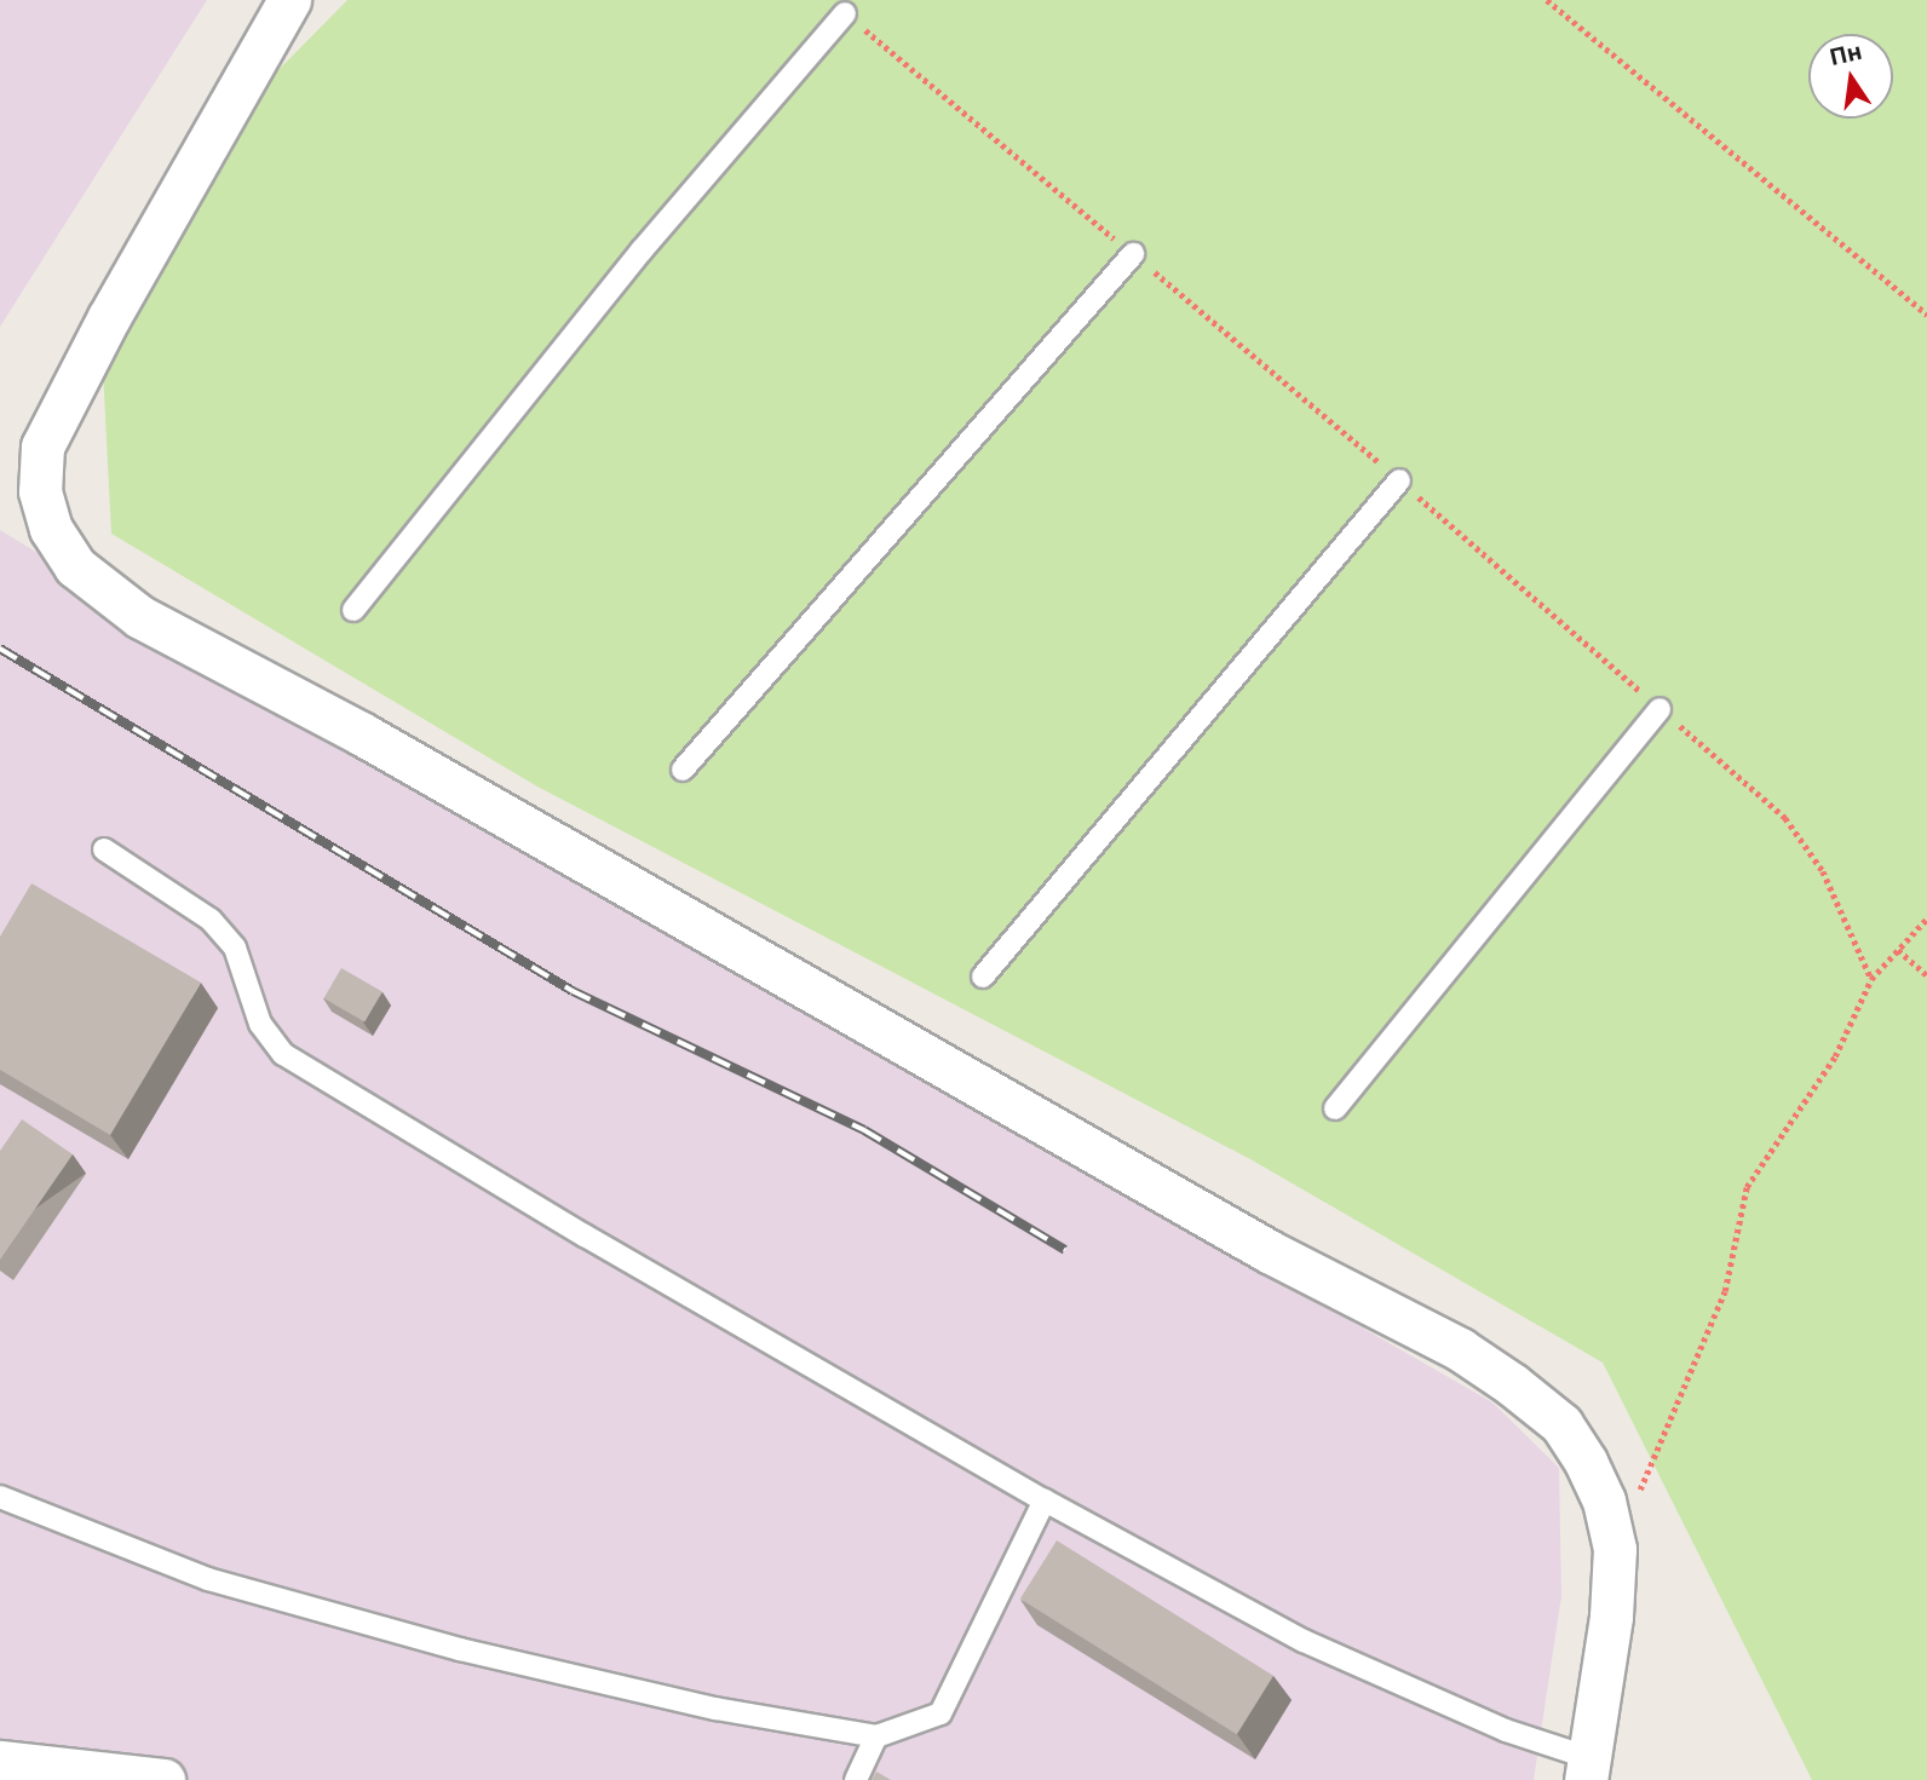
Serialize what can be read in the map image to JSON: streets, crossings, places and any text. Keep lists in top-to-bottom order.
{
  "north": "top"
}
